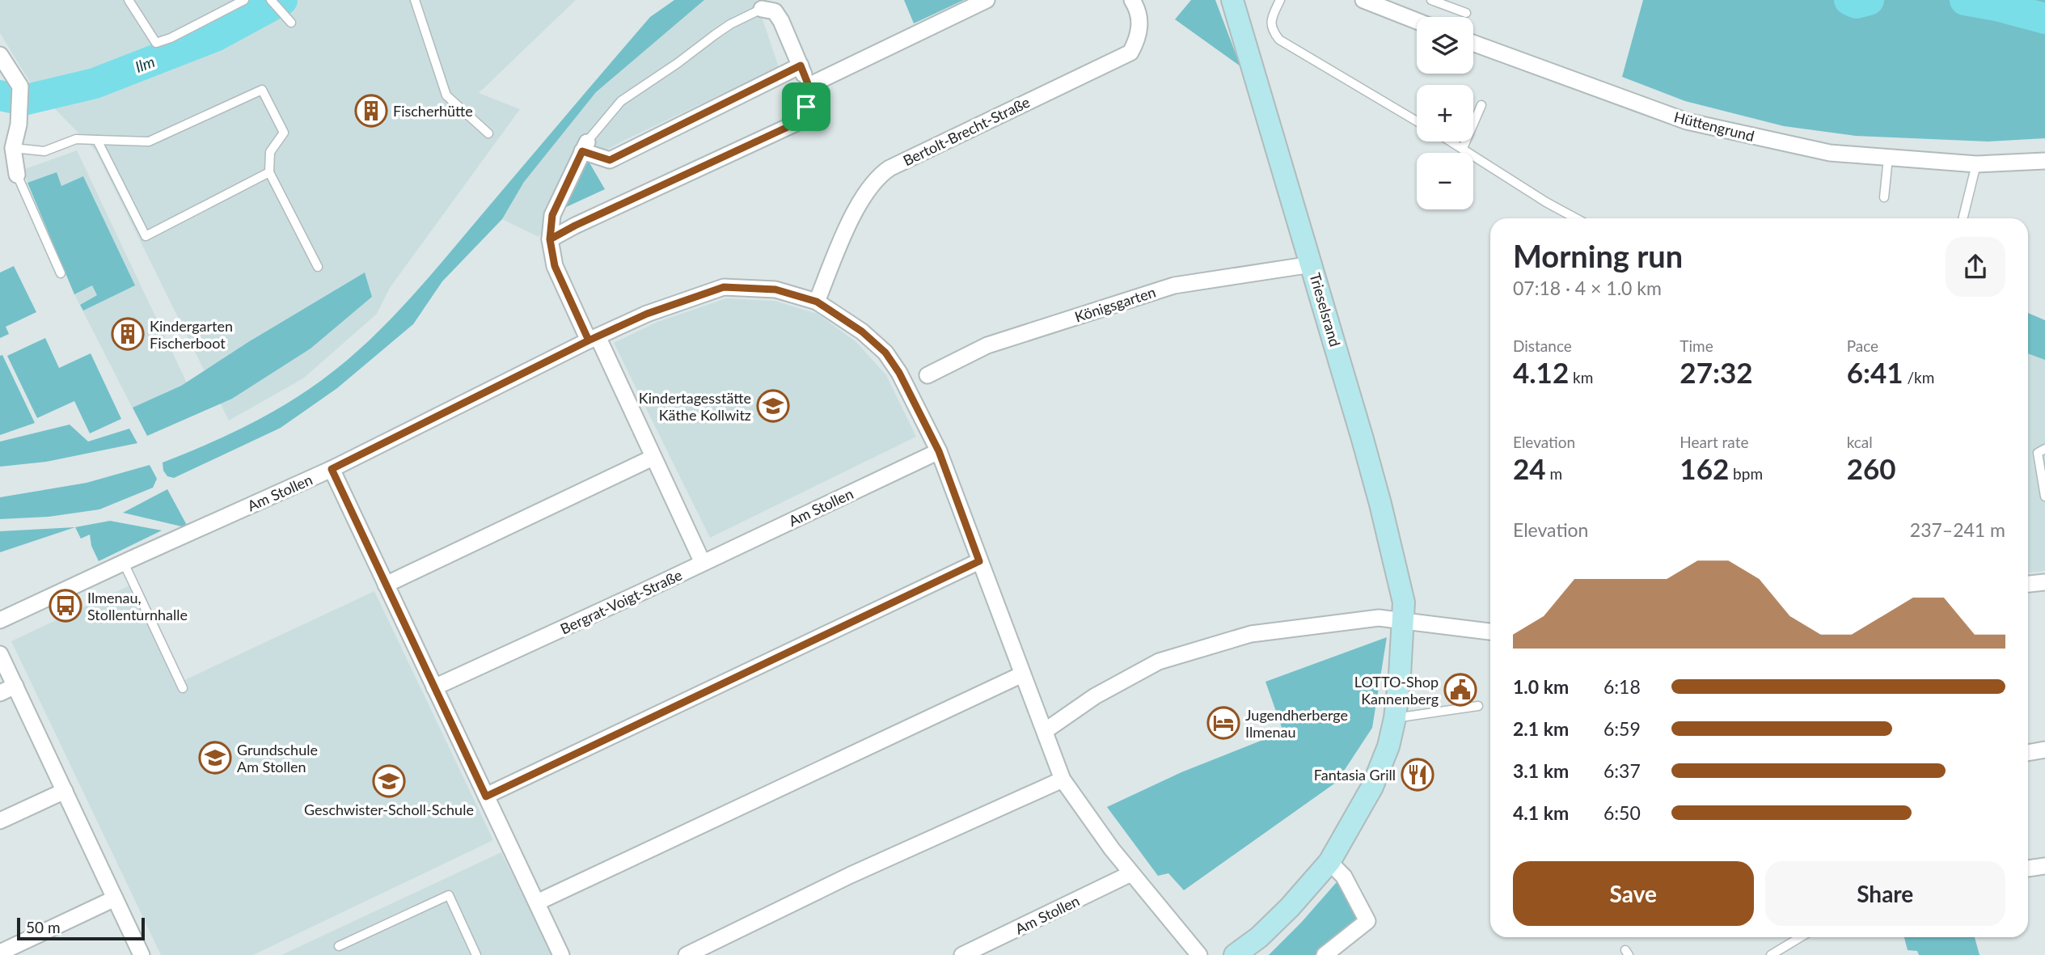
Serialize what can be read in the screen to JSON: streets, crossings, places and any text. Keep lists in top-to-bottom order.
{
  "streets": {
    "street": [
      "Hüttengrund",
      "Bertolt-Brecht-Straße",
      "Königsgarten",
      "Trieselsrand",
      "Am Stollen",
      "Bergrat-Voigt-Straße"
    ]
  },
  "crossings": [
    ["Bertolt-Brecht-Straße", "Am Stollen"],
    ["Königsgarten", "Trieselsrand"],
    ["Am Stollen", "Bergrat-Voigt-Straße"]
  ],
  "water": ["Ilm"],
  "places": {
    "building": ["Fischerhütte", "Kindergarten Fischerboot"],
    "school or university": ["Kindertagesstätte Käthe Kollwitz", "Grundschule Am Stollen", "Geschwister-Scholl-Schule"],
    "bus stop": ["Ilmenau, Stollenturnhalle"],
    "public building": ["LOTTO-Shop Kannenberg"],
    "hotel": ["Jugendherberge Ilmenau"],
    "restaurant": ["Fantasia Grill"]
  },
  "scale_bar": "50 m",
  "page": {
    "map_buttons": ["+", "−"],
    "heading": ["Morning run", "07:18 · 4 × 1.0 km"],
    "stats": [
      ["Distance", "4.12 km"],
      ["Time", "27:32"],
      ["Pace", "6:41 /km"],
      ["Elevation", "24 m"],
      ["Heart rate", "162 bpm"],
      ["kcal", "260"]
    ],
    "chart": ["Elevation", "237–241 m"],
    "list": [
      {
        "name": "1.0 km",
        "note": "6:18"
      },
      {
        "name": "2.1 km",
        "note": "6:59"
      },
      {
        "name": "3.1 km",
        "note": "6:37"
      },
      {
        "name": "4.1 km",
        "note": "6:50"
      }
    ],
    "buttons": ["Save", "Share"],
    "scale": "50 m"
  }
}
